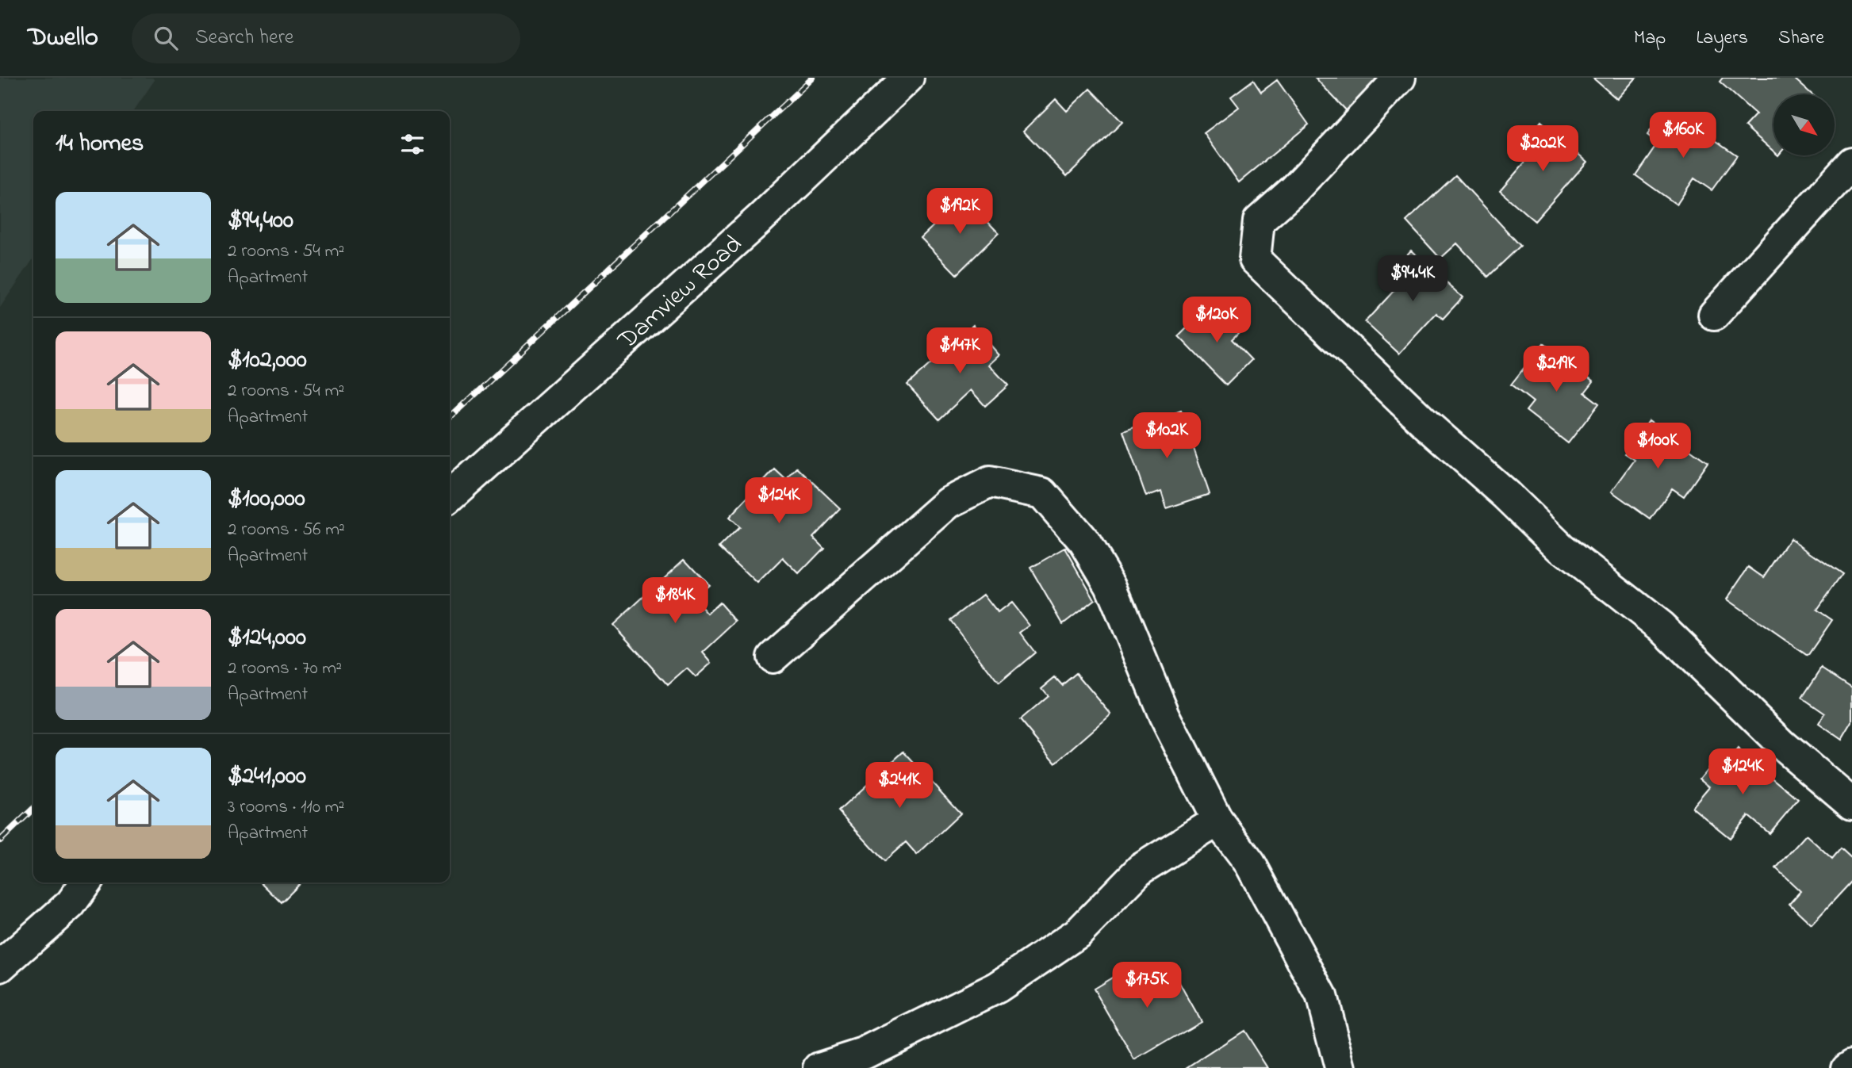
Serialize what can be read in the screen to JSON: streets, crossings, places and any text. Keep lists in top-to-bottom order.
{
  "streets": {
    "street": ["Damview Road"]
  },
  "north": "bottom right",
  "page": {
    "header": "Dwello",
    "search": "Search here",
    "nav": ["Map", "Layers", "Share"],
    "heading": "14 homes",
    "price": [
      "$160K",
      "$202K",
      "$192K",
      "$94.4K",
      "$120K",
      "$147K",
      "$219K",
      "$102K",
      "$100K",
      "$124K",
      "$184K",
      "$124K",
      "$241K",
      "$175K"
    ],
    "list": [
      {
        "name": "$94,400",
        "note": "2 rooms · 54 m² · Apartment"
      },
      {
        "name": "$102,000",
        "note": "2 rooms · 54 m² · Apartment"
      },
      {
        "name": "$100,000",
        "note": "2 rooms · 56 m² · Apartment"
      },
      {
        "name": "$124,000",
        "note": "2 rooms · 70 m² · Apartment"
      },
      {
        "name": "$241,000",
        "note": "3 rooms · 110 m² · Apartment"
      }
    ]
  }
}
